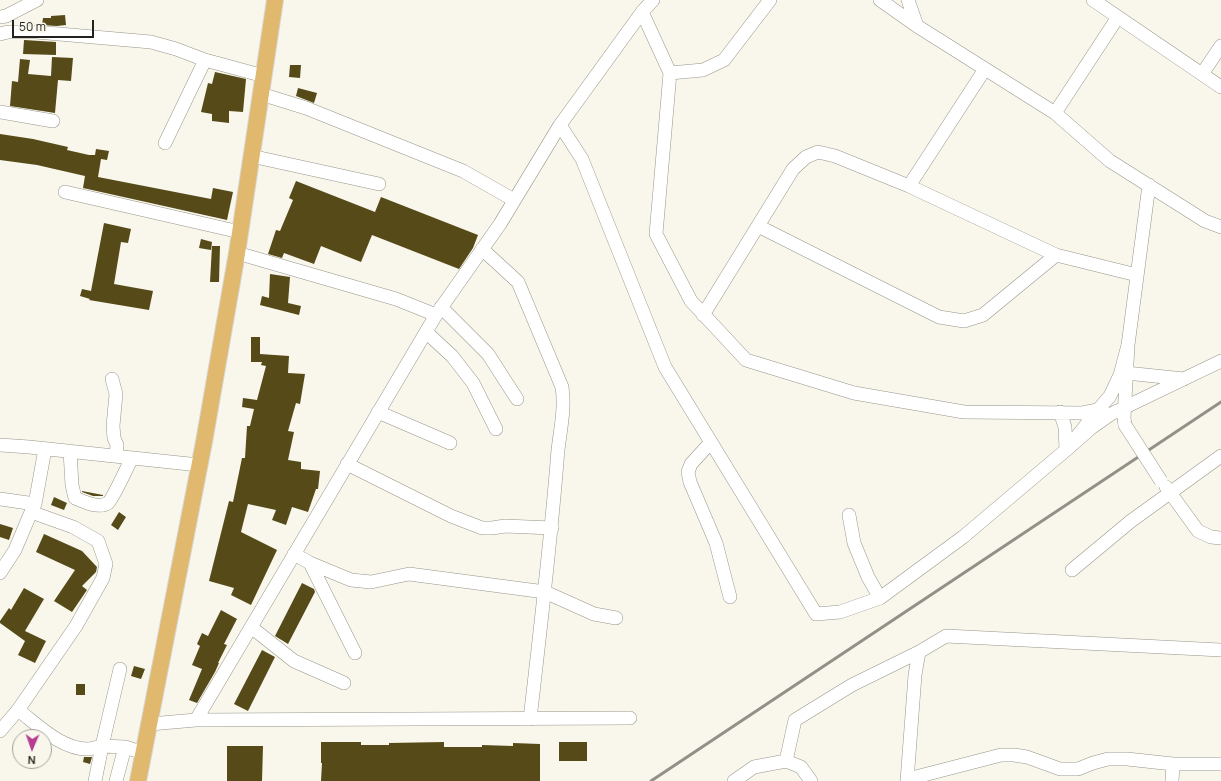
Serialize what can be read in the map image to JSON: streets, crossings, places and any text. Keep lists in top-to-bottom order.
{
  "scale_bar": "50 m",
  "north": "bottom"
}
